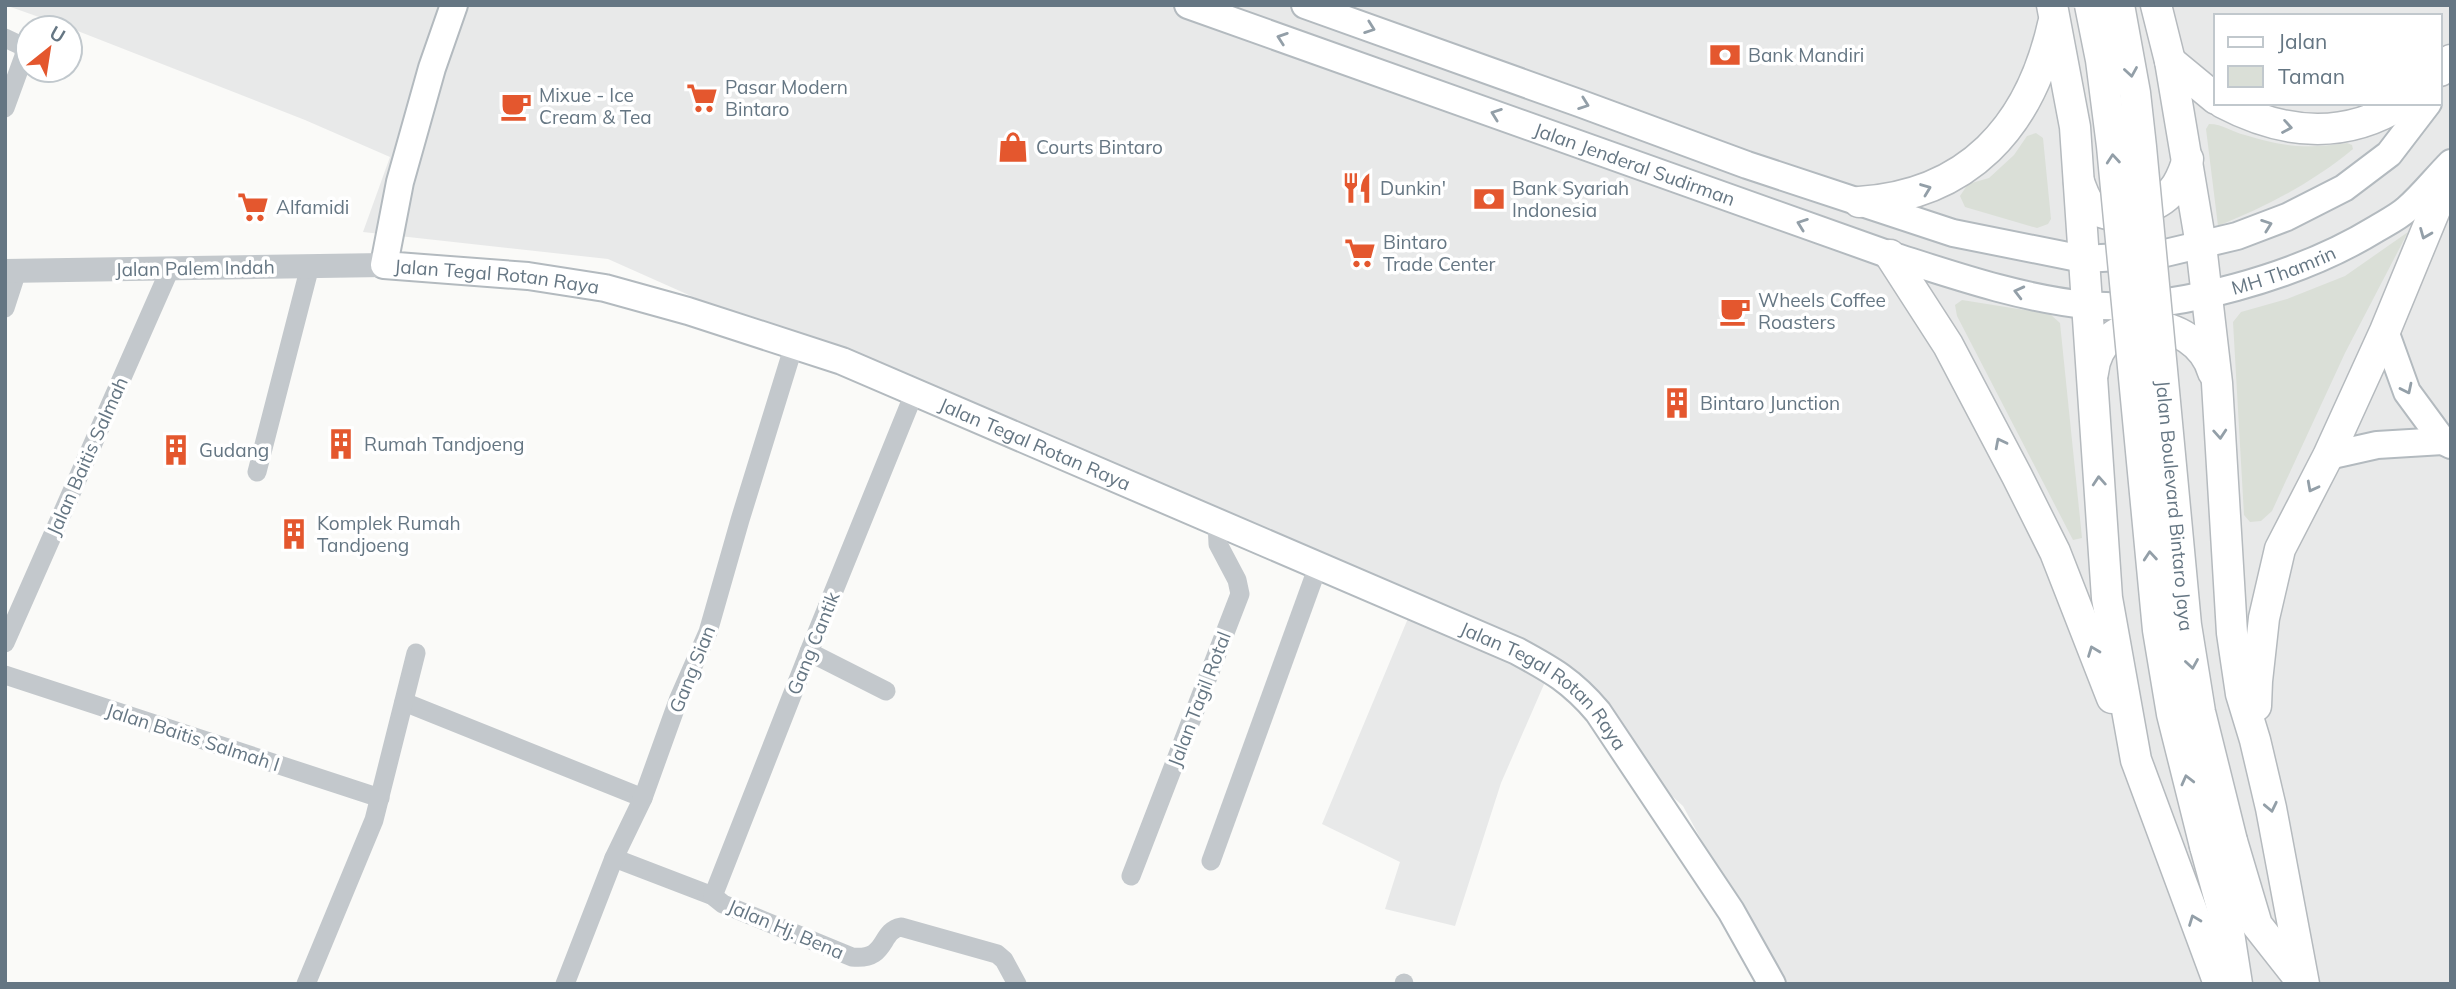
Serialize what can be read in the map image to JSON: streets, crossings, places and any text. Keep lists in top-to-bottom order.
{
  "streets": {
    "main road": [
      "Jalan Jenderal Sudirman",
      "MH Thamrin",
      "Jalan Tegal Rotan Raya",
      "Jalan Boulevard Bintaro Jaya"
    ],
    "street": [
      "Jalan Palem Indah",
      "Jalan Baitis Salmah",
      "Gang Cantik",
      "Gang Sian",
      "Jalan Tagil Rotal",
      "Jalan Baitis Salmah I",
      "Jalan Hj. Bena"
    ]
  },
  "crossings": [
    ["Jalan Jenderal Sudirman", "MH Thamrin"],
    ["Jalan Palem Indah", "Jalan Tegal Rotan Raya"],
    ["Jalan Palem Indah", "Jalan Baitis Salmah"],
    ["MH Thamrin", "Jalan Boulevard Bintaro Jaya"],
    ["Jalan Tegal Rotan Raya", "Gang Cantik"],
    ["Jalan Tegal Rotan Raya", "Gang Sian"],
    ["Jalan Tegal Rotan Raya", "Jalan Tagil Rotal"],
    ["Gang Cantik", "Jalan Hj. Bena"],
    ["Gang Sian", "Jalan Hj. Bena"]
  ],
  "places": {
    "bank": ["Bank Mandiri", "Bank Syariah Indonesia"],
    "supermarket": ["Pasar Modern Bintaro", "Alfamidi", "Bintaro Trade Center"],
    "cafe": ["Mixue - Ice Cream & Tea", "Wheels Coffee Roasters"],
    "shop": ["Courts Bintaro"],
    "restaurant": ["Dunkin'"],
    "building": [
      "Bintaro Junction",
      "Rumah Tandjoeng",
      "Gudang",
      "Komplek Rumah Tandjoeng"
    ]
  },
  "legend": ["Jalan", "Taman"],
  "north": "top right"
}
